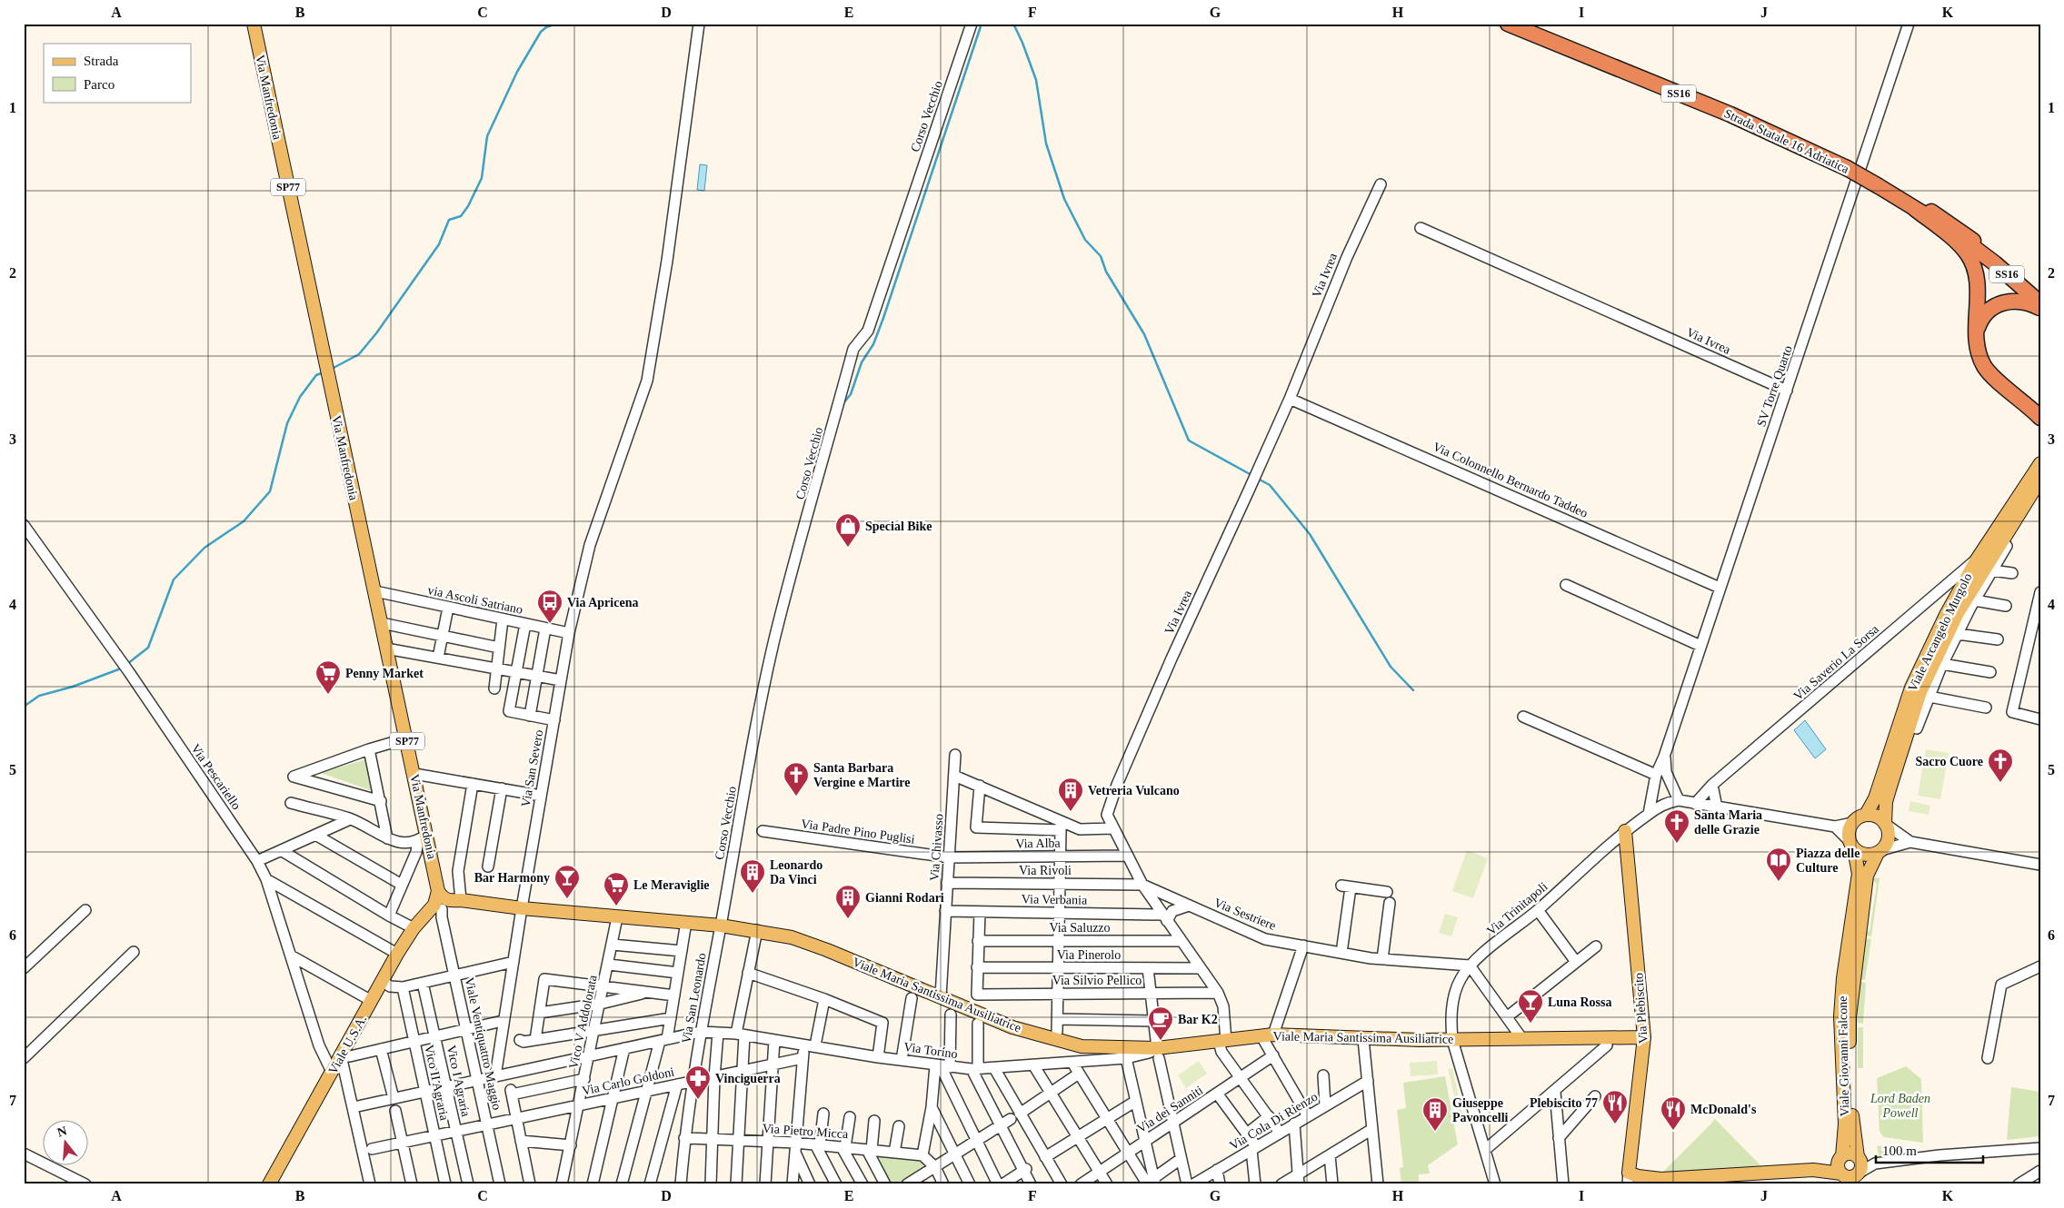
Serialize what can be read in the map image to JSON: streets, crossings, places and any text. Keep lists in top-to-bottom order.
{
  "streets": {
    "highway": ["SS16", "Strada Statale 16 Adriatica"],
    "main road": [
      "Via Manfredonia",
      "SP77",
      "Viale Arcangelo Murgolo",
      "Viale Maria Santissima Ausiliatrice",
      "Via Plebiscito",
      "Viale U.S.A.",
      "Viale Giovanni Falcone"
    ],
    "street": [
      "Corso Vecchio",
      "Via Ivrea",
      "SV Torre Quarto",
      "Via Colonnello Bernardo Taddeo",
      "via Ascoli Satriano",
      "Via Saverio La Sorsa",
      "Via San Severo",
      "Via Pescariello",
      "Via Padre Pino Puglisi",
      "Via Alba",
      "Via Chivasso",
      "Via Rivoli",
      "Via Verbania",
      "Via Trinitapoli",
      "Via Sestriere",
      "Via Saluzzo",
      "Via Pinerolo",
      "Via Silvio Pellico",
      "Via San Leonardo",
      "Vico V Addolorata",
      "Viale Ventiquattro Maggio",
      "Via Torino",
      "Vico I Agraria",
      "Via Carlo Goldoni",
      "Vico II Agraria",
      "Via dei Sanniti",
      "Via Cola Di Rienzo",
      "Via Pietro Micca"
    ]
  },
  "crossings": [
    ["Via Manfredonia", "via Ascoli Satriano"],
    ["Via Manfredonia", "Viale Maria Santissima Ausiliatrice"],
    ["Via Manfredonia", "Viale Ventiquattro Maggio"],
    ["Via Manfredonia", "Viale U.S.A."],
    ["Corso Vecchio", "Viale Maria Santissima Ausiliatrice"],
    ["Corso Vecchio", "Via San Leonardo"],
    ["Via Ivrea", "SV Torre Quarto"],
    ["Via Ivrea", "Via Colonnello Bernardo Taddeo"],
    ["Via Ivrea", "Via Alba"],
    ["Via Ivrea", "Via Rivoli"],
    ["Via Ivrea", "Via Verbania"],
    ["Via Ivrea", "Via Sestriere"],
    ["Via Ivrea", "Via Saluzzo"],
    ["Via Ivrea", "Via Pinerolo"],
    ["Via Ivrea", "Via Silvio Pellico"],
    ["Via Ivrea", "Viale Maria Santissima Ausiliatrice"],
    ["SV Torre Quarto", "Via Colonnello Bernardo Taddeo"],
    ["SV Torre Quarto", "Via Trinitapoli"],
    ["via Ascoli Satriano", "Via San Severo"],
    ["Viale Arcangelo Murgolo", "Via Saverio La Sorsa"],
    ["Viale Arcangelo Murgolo", "Viale Giovanni Falcone"],
    ["Via San Severo", "Viale Maria Santissima Ausiliatrice"],
    ["Via San Severo", "Via Torino"],
    ["Via Pescariello", "Viale U.S.A."],
    ["Via Padre Pino Puglisi", "Via Alba"],
    ["Via Padre Pino Puglisi", "Via Chivasso"],
    ["Via Alba", "Via Chivasso"],
    ["Via Chivasso", "Via Rivoli"],
    ["Via Chivasso", "Via Verbania"],
    ["Via Chivasso", "Viale Maria Santissima Ausiliatrice"],
    ["Via Rivoli", "Via Sestriere"],
    ["Via Trinitapoli", "Via Sestriere"],
    ["Via Trinitapoli", "Viale Maria Santissima Ausiliatrice"],
    ["Via Trinitapoli", "Via Plebiscito"],
    ["Via Pinerolo", "Via Silvio Pellico"],
    ["Viale Maria Santissima Ausiliatrice", "Via San Leonardo"],
    ["Viale Maria Santissima Ausiliatrice", "Via Plebiscito"],
    ["Viale Maria Santissima Ausiliatrice", "Vico V Addolorata"],
    ["Viale Maria Santissima Ausiliatrice", "Viale Ventiquattro Maggio"],
    ["Viale Maria Santissima Ausiliatrice", "Viale U.S.A."],
    ["Viale Maria Santissima Ausiliatrice", "Via Torino"],
    ["Via San Leonardo", "Via Torino"],
    ["Via San Leonardo", "Via Carlo Goldoni"],
    ["Via San Leonardo", "Via Pietro Micca"],
    ["Vico V Addolorata", "Via Torino"],
    ["Vico V Addolorata", "Via Carlo Goldoni"],
    ["Viale Ventiquattro Maggio", "Viale U.S.A."],
    ["Viale Ventiquattro Maggio", "Via Torino"],
    ["Viale Ventiquattro Maggio", "Via Carlo Goldoni"],
    ["Via Torino", "Vico I Agraria"],
    ["Via Torino", "Vico II Agraria"],
    ["Vico I Agraria", "Via Carlo Goldoni"],
    ["Via Carlo Goldoni", "Vico II Agraria"]
  ],
  "parks": ["Lord Baden Powell"],
  "places": {
    "shop": ["Special Bike"],
    "bus stop": ["Via Apricena"],
    "supermarket": ["Penny Market", "Le Meraviglie"],
    "church": ["Sacro Cuore", "Santa Barbara Vergine e Martire", "Santa Maria delle Grazie"],
    "building": [
      "Vetreria Vulcano",
      "Leonardo Da Vinci",
      "Gianni Rodari",
      "Giuseppe Pavoncelli"
    ],
    "library": ["Piazza delle Culture"],
    "bar": ["Bar Harmony", "Luna Rossa"],
    "cafe": ["Bar K2"],
    "pharmacy": ["Vinciguerra"],
    "restaurant": ["Plebiscito 77", "McDonald's"]
  },
  "legend": ["Strada", "Parco"],
  "scale_bar": "100 m",
  "north": "top",
  "grid": {
    "columns": [
      "A",
      "B",
      "C",
      "D",
      "E",
      "F",
      "G",
      "H",
      "I",
      "J",
      "K"
    ],
    "rows": [
      "1",
      "2",
      "3",
      "4",
      "5",
      "6",
      "7"
    ]
  }
}
